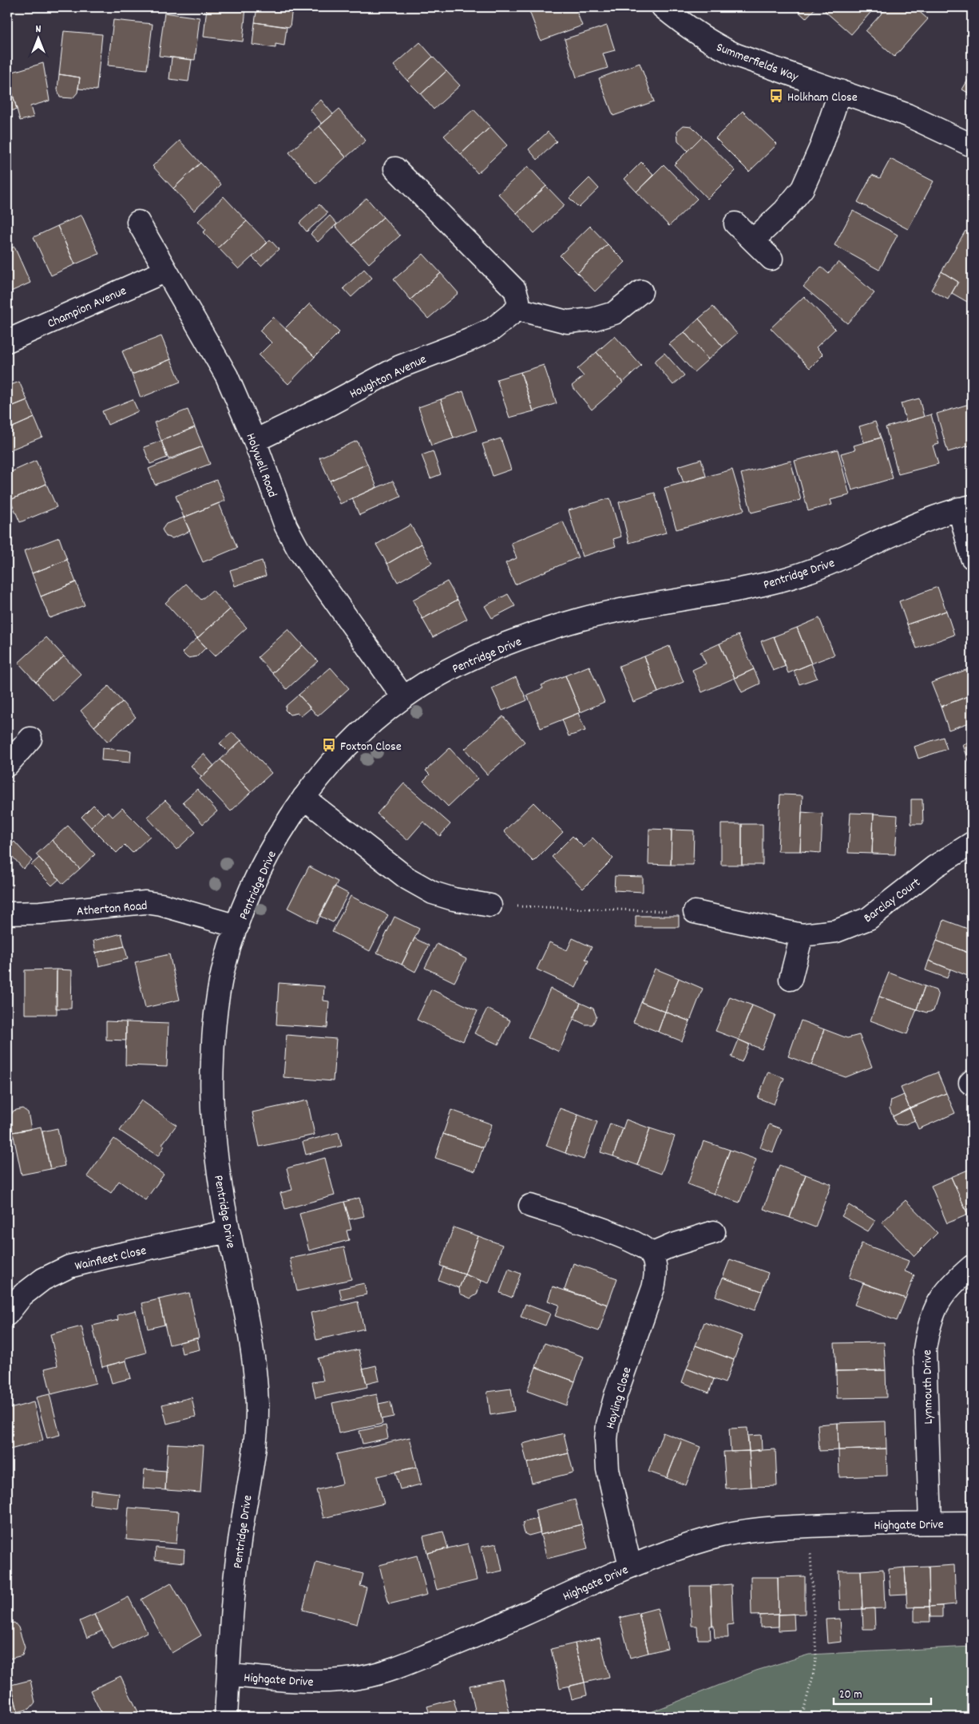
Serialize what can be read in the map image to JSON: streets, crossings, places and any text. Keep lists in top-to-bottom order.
{
  "streets": {
    "street": [
      "Summerfields Way",
      "Champion Avenue",
      "Houghton Avenue",
      "Holywell Road",
      "Pentridge Drive",
      "Barclay Court",
      "Atherton Road",
      "Wainfleet Close",
      "Lynmouth Drive",
      "Hayling Close",
      "Highgate Drive"
    ]
  },
  "crossings": [
    ["Champion Avenue", "Holywell Road"],
    ["Houghton Avenue", "Holywell Road"],
    ["Holywell Road", "Pentridge Drive"],
    ["Pentridge Drive", "Atherton Road"],
    ["Pentridge Drive", "Wainfleet Close"],
    ["Pentridge Drive", "Highgate Drive"],
    ["Lynmouth Drive", "Highgate Drive"],
    ["Hayling Close", "Highgate Drive"]
  ],
  "places": {
    "bus stop": ["Holkham Close", "Foxton Close"]
  },
  "scale_bar": "20 m",
  "north": "top"
}
